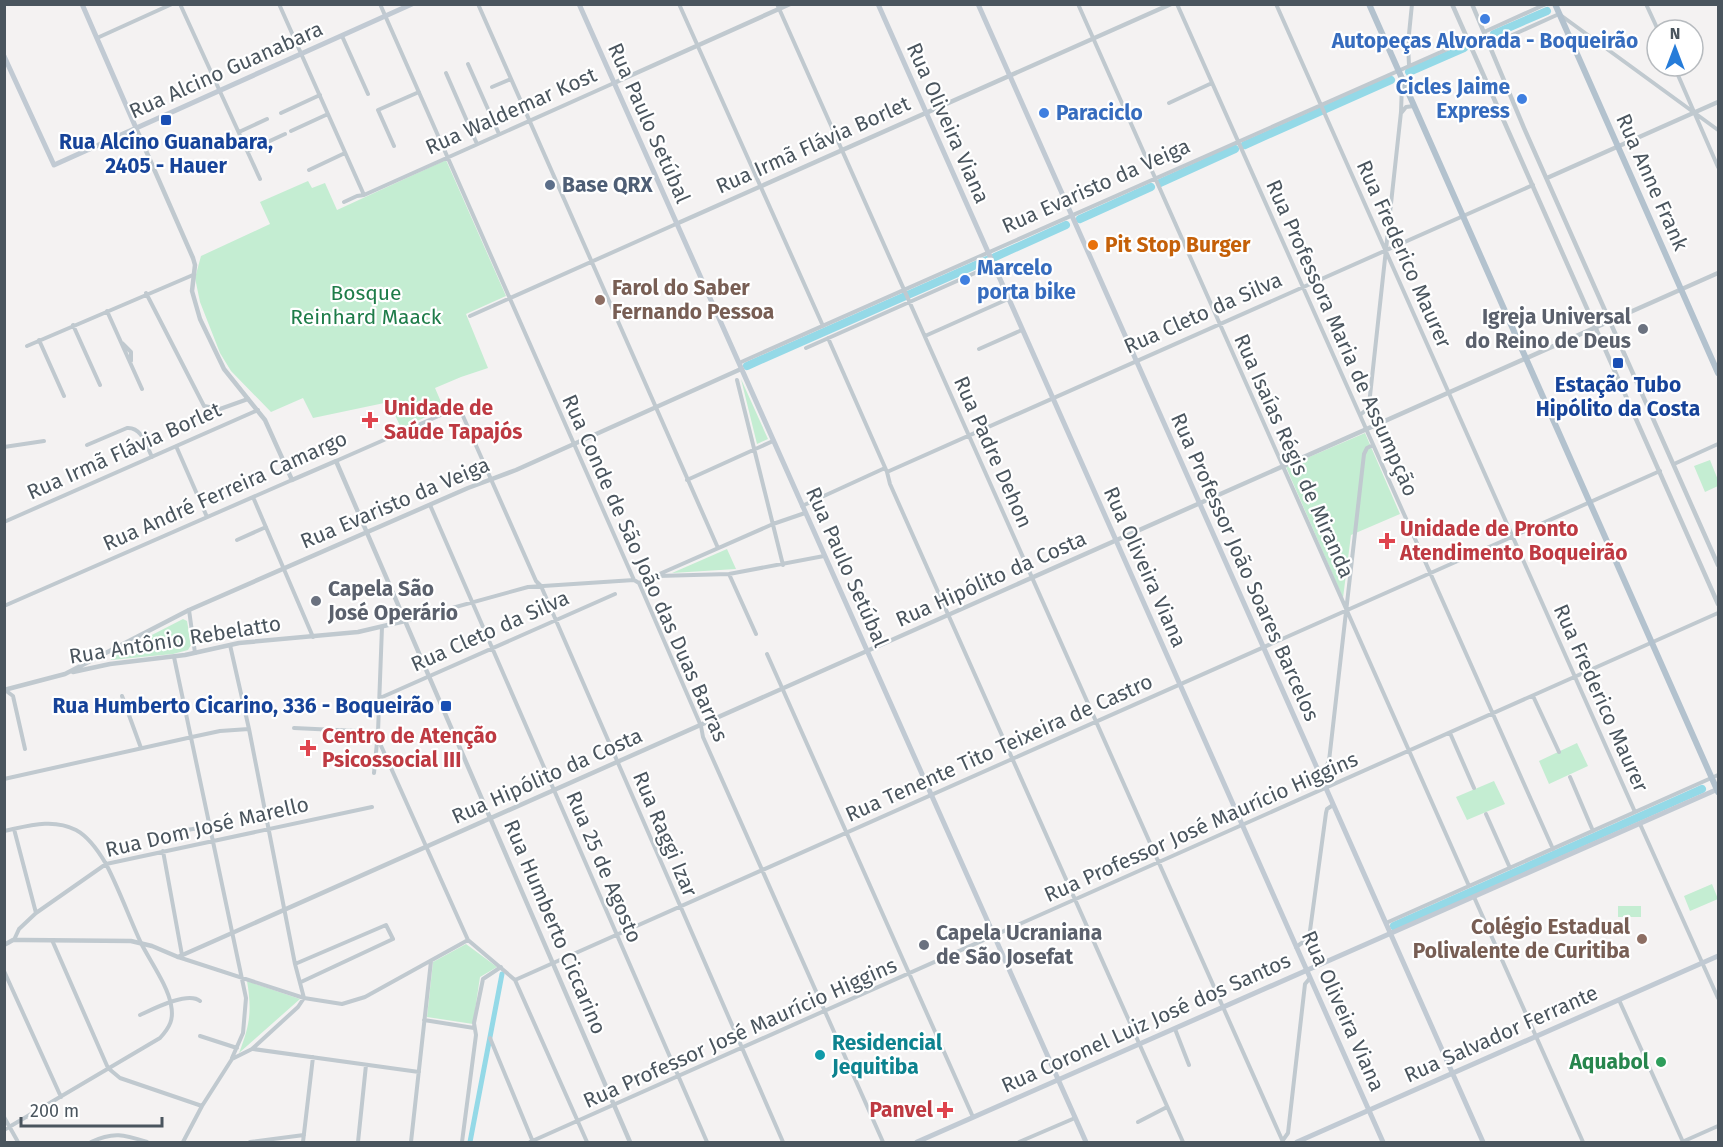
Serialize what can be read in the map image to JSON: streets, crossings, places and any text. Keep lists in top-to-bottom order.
{
  "streets": {
    "main road": [
      "Rua Alcino Guanabara",
      "Rua Paulo Setúbal",
      "Rua Oliveira Viana",
      "Rua Anne Frank",
      "Rua Professor João Soares Barcelos",
      "Rua Coronel Luiz José dos Santos",
      "Rua Salvador Ferrante"
    ],
    "street": [
      "Rua Waldemar Kost",
      "Rua Irmã Flávia Borlet",
      "Rua Evaristo da Veiga",
      "Rua Frederico Maurer",
      "Rua Cleto da Silva",
      "Rua Professora Maria de Assumpção",
      "Rua Padre Dehon",
      "Rua Isaías Régis de Miranda",
      "Rua André Ferreira Camargo",
      "Rua Conde de São João das Duas Barras",
      "Rua Hipólito da Costa",
      "Rua Antônio Rebelatto",
      "Rua Tenente Tito Teixeira de Castro",
      "Rua Dom José Marello",
      "Rua Professor José Maurício Higgins",
      "Rua Raggi Izar",
      "Rua 25 de Agosto",
      "Rua Humberto Ciccarino"
    ]
  },
  "crossings": [
    ["Rua Alcino Guanabara", "Rua Conde de São João das Duas Barras"],
    ["Rua Waldemar Kost", "Rua Paulo Setúbal"],
    ["Rua Waldemar Kost", "Rua Padre Dehon"],
    ["Rua Waldemar Kost", "Rua Conde de São João das Duas Barras"],
    ["Rua Paulo Setúbal", "Rua Irmã Flávia Borlet"],
    ["Rua Paulo Setúbal", "Rua Evaristo da Veiga"],
    ["Rua Paulo Setúbal", "Rua Cleto da Silva"],
    ["Rua Paulo Setúbal", "Rua Hipólito da Costa"],
    ["Rua Paulo Setúbal", "Rua Tenente Tito Teixeira de Castro"],
    ["Rua Paulo Setúbal", "Rua Professor José Maurício Higgins"],
    ["Rua Paulo Setúbal", "Rua Coronel Luiz José dos Santos"],
    ["Rua Oliveira Viana", "Rua Irmã Flávia Borlet"],
    ["Rua Oliveira Viana", "Rua Evaristo da Veiga"],
    ["Rua Oliveira Viana", "Rua Cleto da Silva"],
    ["Rua Oliveira Viana", "Rua Hipólito da Costa"],
    ["Rua Oliveira Viana", "Rua Tenente Tito Teixeira de Castro"],
    ["Rua Oliveira Viana", "Rua Professor José Maurício Higgins"],
    ["Rua Oliveira Viana", "Rua Coronel Luiz José dos Santos"],
    ["Rua Oliveira Viana", "Rua Salvador Ferrante"],
    ["Rua Irmã Flávia Borlet", "Rua Padre Dehon"],
    ["Rua Irmã Flávia Borlet", "Rua Isaías Régis de Miranda"],
    ["Rua Irmã Flávia Borlet", "Rua Professor João Soares Barcelos"],
    ["Rua Irmã Flávia Borlet", "Rua Conde de São João das Duas Barras"],
    ["Rua Anne Frank", "Rua Hipólito da Costa"],
    ["Rua Evaristo da Veiga", "Rua Frederico Maurer"],
    ["Rua Evaristo da Veiga", "Rua Professora Maria de Assumpção"],
    ["Rua Evaristo da Veiga", "Rua Padre Dehon"],
    ["Rua Evaristo da Veiga", "Rua Isaías Régis de Miranda"],
    ["Rua Evaristo da Veiga", "Rua Professor João Soares Barcelos"],
    ["Rua Evaristo da Veiga", "Rua Conde de São João das Duas Barras"],
    ["Rua Evaristo da Veiga", "Rua Antônio Rebelatto"],
    ["Rua Evaristo da Veiga", "Rua Raggi Izar"],
    ["Rua Evaristo da Veiga", "Rua 25 de Agosto"],
    ["Rua Evaristo da Veiga", "Rua Humberto Ciccarino"],
    ["Rua Frederico Maurer", "Rua Cleto da Silva"],
    ["Rua Frederico Maurer", "Rua Hipólito da Costa"],
    ["Rua Frederico Maurer", "Rua Tenente Tito Teixeira de Castro"],
    ["Rua Frederico Maurer", "Rua Professor José Maurício Higgins"],
    ["Rua Frederico Maurer", "Rua Coronel Luiz José dos Santos"],
    ["Rua Frederico Maurer", "Rua Salvador Ferrante"],
    ["Rua Cleto da Silva", "Rua Professora Maria de Assumpção"],
    ["Rua Cleto da Silva", "Rua Padre Dehon"],
    ["Rua Cleto da Silva", "Rua Isaías Régis de Miranda"],
    ["Rua Cleto da Silva", "Rua Professor João Soares Barcelos"],
    ["Rua Cleto da Silva", "Rua Raggi Izar"],
    ["Rua Cleto da Silva", "Rua 25 de Agosto"],
    ["Rua Cleto da Silva", "Rua Humberto Ciccarino"],
    ["Rua Professora Maria de Assumpção", "Rua Hipólito da Costa"],
    ["Rua Professora Maria de Assumpção", "Rua Tenente Tito Teixeira de Castro"],
    ["Rua Professora Maria de Assumpção", "Rua Professor José Maurício Higgins"],
    ["Rua Padre Dehon", "Rua Hipólito da Costa"],
    ["Rua Padre Dehon", "Rua Tenente Tito Teixeira de Castro"],
    ["Rua Padre Dehon", "Rua Professor José Maurício Higgins"],
    ["Rua Padre Dehon", "Rua Coronel Luiz José dos Santos"],
    ["Rua Isaías Régis de Miranda", "Rua Hipólito da Costa"],
    ["Rua Isaías Régis de Miranda", "Rua Tenente Tito Teixeira de Castro"],
    ["Rua Isaías Régis de Miranda", "Rua Professor José Maurício Higgins"],
    ["Rua André Ferreira Camargo", "Rua Raggi Izar"],
    ["Rua André Ferreira Camargo", "Rua Humberto Ciccarino"],
    ["Rua Professor João Soares Barcelos", "Rua Hipólito da Costa"],
    ["Rua Professor João Soares Barcelos", "Rua Tenente Tito Teixeira de Castro"],
    ["Rua Professor João Soares Barcelos", "Rua Professor José Maurício Higgins"],
    ["Rua Professor João Soares Barcelos", "Rua Coronel Luiz José dos Santos"],
    ["Rua Professor João Soares Barcelos", "Rua Salvador Ferrante"],
    ["Rua Conde de São João das Duas Barras", "Rua Hipólito da Costa"],
    ["Rua Conde de São João das Duas Barras", "Rua Antônio Rebelatto"],
    ["Rua Conde de São João das Duas Barras", "Rua Tenente Tito Teixeira de Castro"],
    ["Rua Conde de São João das Duas Barras", "Rua Professor José Maurício Higgins"],
    ["Rua Hipólito da Costa", "Rua Raggi Izar"],
    ["Rua Hipólito da Costa", "Rua 25 de Agosto"],
    ["Rua Hipólito da Costa", "Rua Humberto Ciccarino"],
    ["Rua Antônio Rebelatto", "Rua Raggi Izar"],
    ["Rua Antônio Rebelatto", "Rua 25 de Agosto"],
    ["Rua Antônio Rebelatto", "Rua Humberto Ciccarino"],
    ["Rua Tenente Tito Teixeira de Castro", "Rua Raggi Izar"],
    ["Rua Tenente Tito Teixeira de Castro", "Rua 25 de Agosto"],
    ["Rua Tenente Tito Teixeira de Castro", "Rua Humberto Ciccarino"],
    ["Rua Professor José Maurício Higgins", "Rua Raggi Izar"],
    ["Rua Professor José Maurício Higgins", "Rua 25 de Agosto"],
    ["Rua Professor José Maurício Higgins", "Rua Humberto Ciccarino"]
  ],
  "parks": ["Bosque Reinhard Maack"],
  "places": {
    "other": [
      "Autopeças Alvorada - Boqueirão",
      "Cicles Jaime Express",
      "Paraciclo",
      "Base QRX",
      "Pit Stop Burger",
      "Marcelo porta bike",
      "Farol do Saber Fernando Pessoa",
      "Igreja Universal do Reino de Deus",
      "Capela São José Operário",
      "Colégio Estadual Polivalente de Curitiba",
      "Capela Ucraniana de São Josefat",
      "Residencial Jequitiba",
      "Aquabol"
    ],
    "transit": ["Rua Alcíno Guanabara, 2405 - Hauer", "Estação Tubo Hipólito da Costa", "Rua Humberto Cicarino, 336 - Boqueirão"],
    "health": [
      "Unidade de Saúde Tapajós",
      "Unidade de Pronto Atendimento Boqueirão",
      "Centro de Atenção Psicossocial III",
      "Panvel"
    ]
  },
  "scale_bar": "200 m",
  "north": "top"
}
